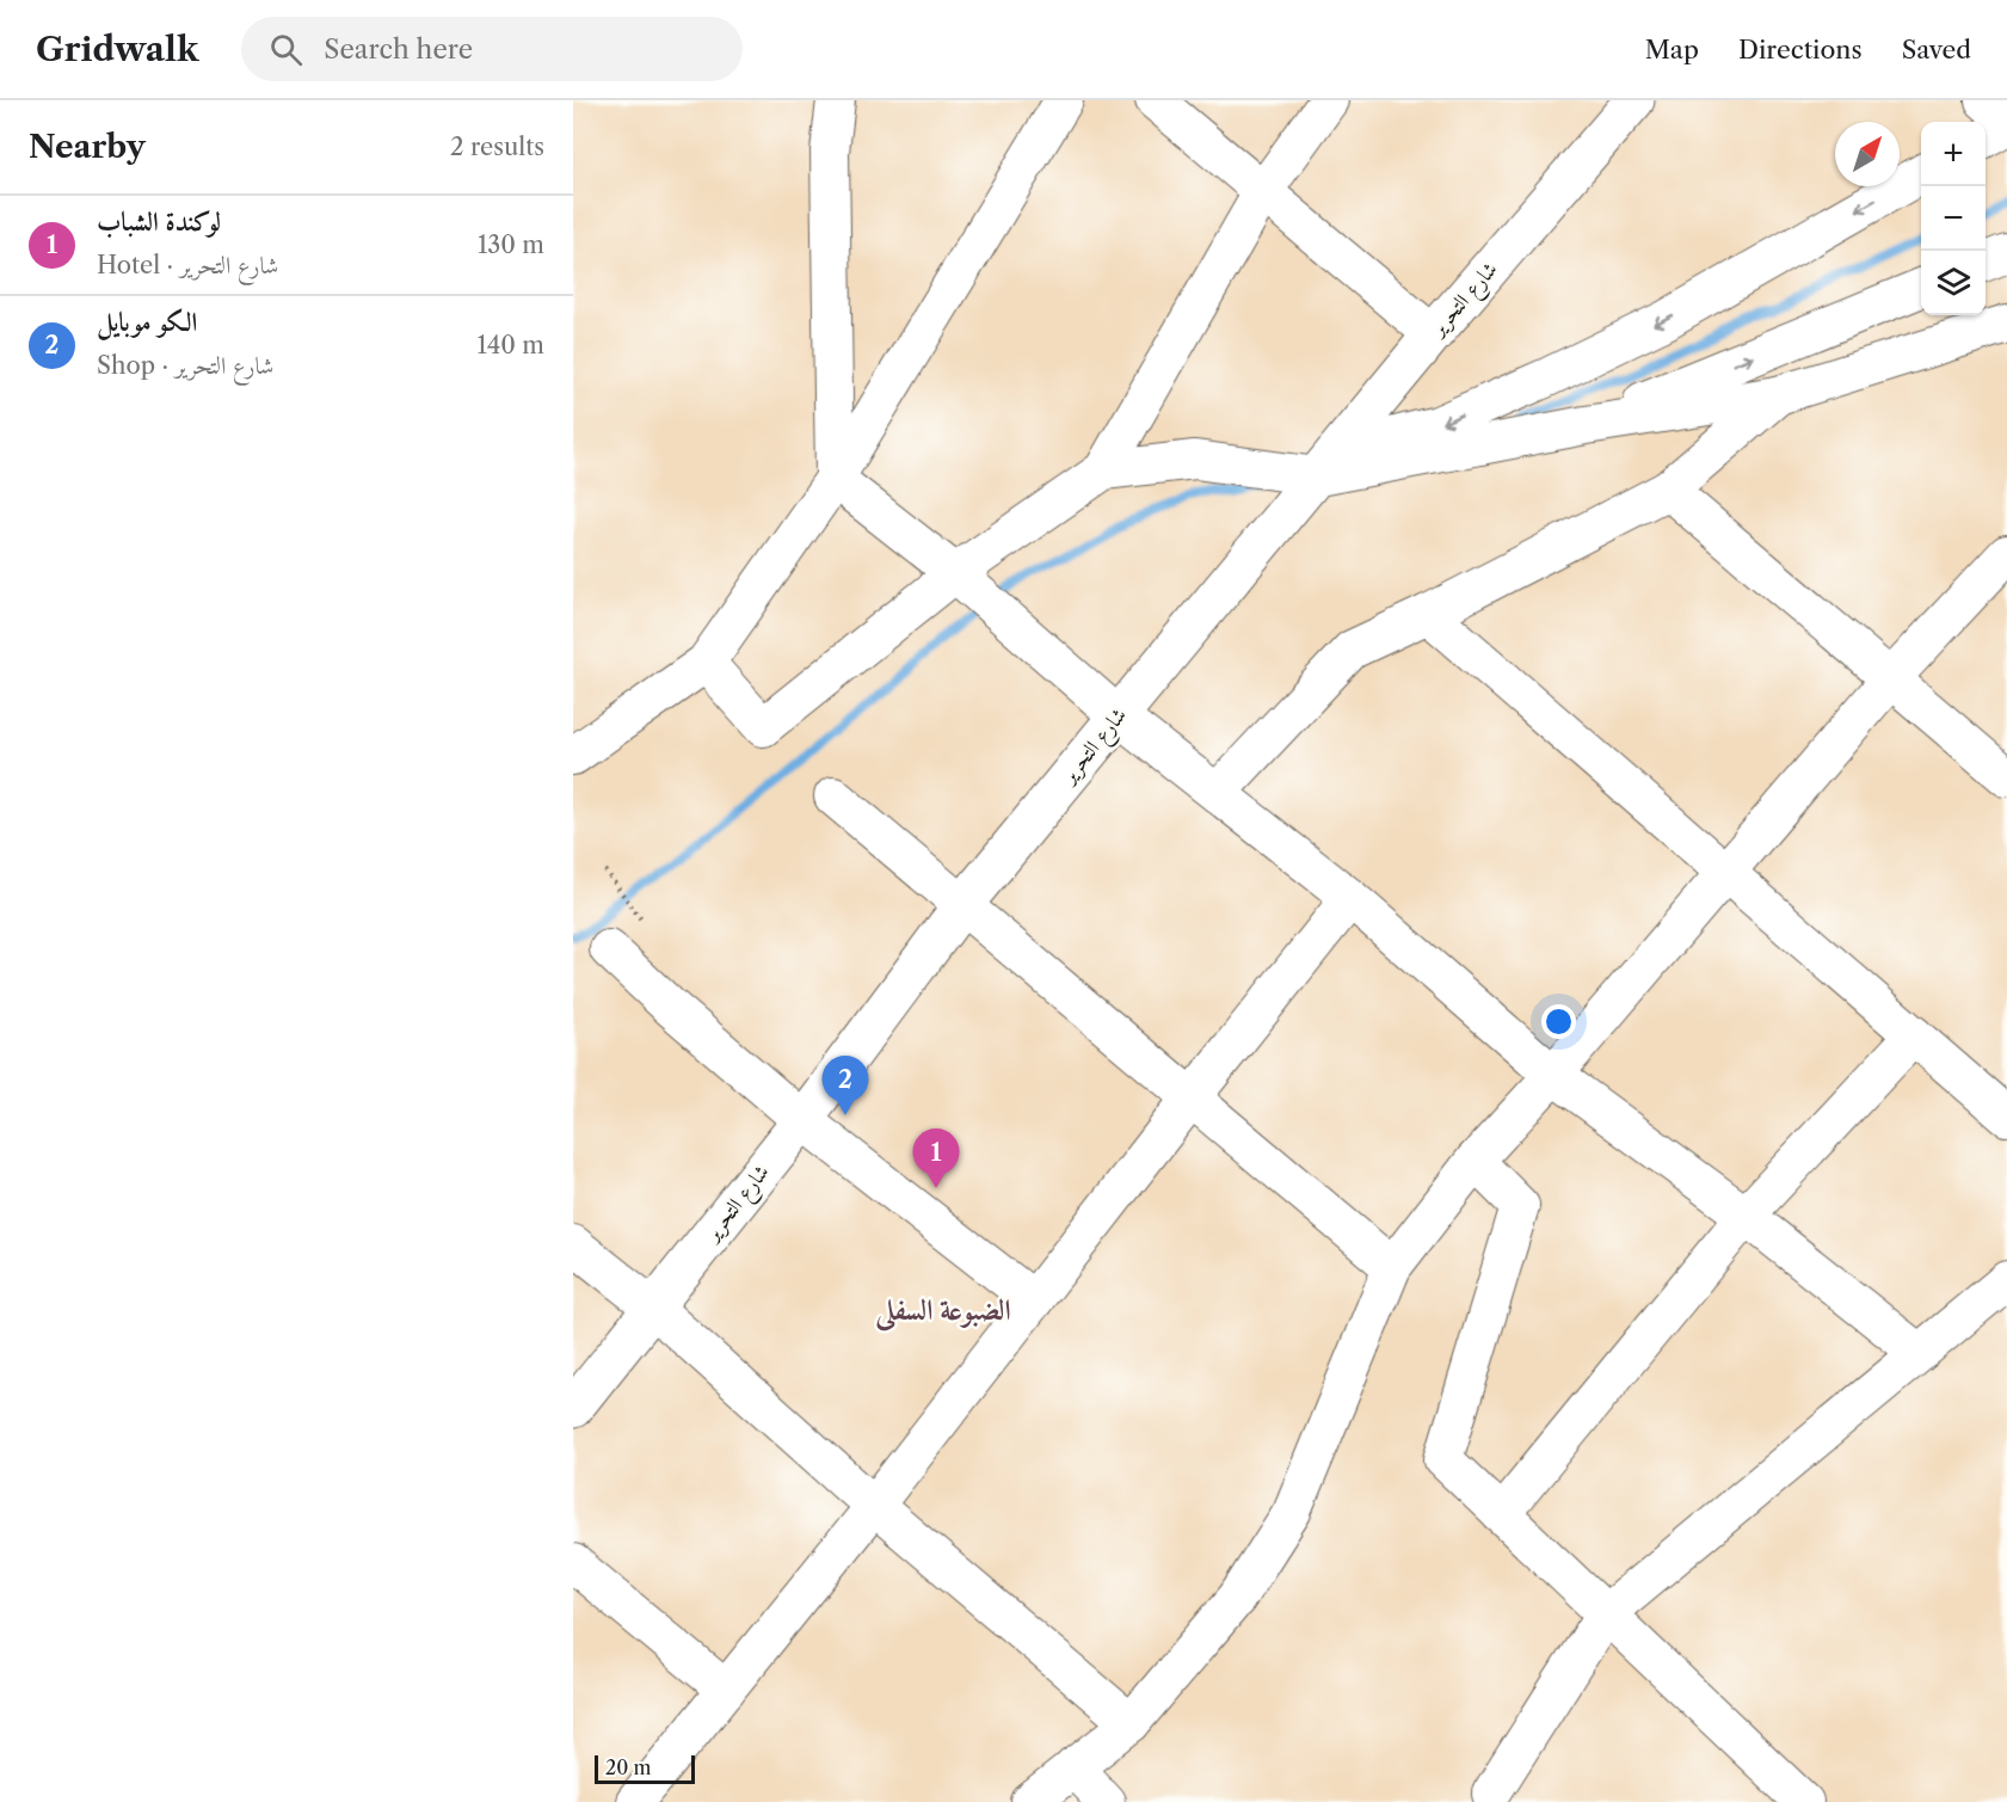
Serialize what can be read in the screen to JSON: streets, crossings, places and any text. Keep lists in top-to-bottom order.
{
  "streets": {
    "main road": ["شارع التحرير"]
  },
  "districts": ["الضبوعة السفلى"],
  "scale_bar": "20 m",
  "north": "top right",
  "page": {
    "header": "Gridwalk",
    "search": "Search here",
    "nav": ["Map", "Directions", "Saved"],
    "heading": ["Nearby", "2 results"],
    "map_buttons": ["+", "−"],
    "list": [
      {
        "mark": "1",
        "name": "لوكندة الشباب",
        "note": "Hotel · شارع التحرير",
        "value": "130 m"
      },
      {
        "mark": "2",
        "name": "الكو موبايل",
        "note": "Shop · شارع التحرير",
        "value": "140 m"
      }
    ],
    "pins": ["2", "1"],
    "scale": "20 m"
  }
}
